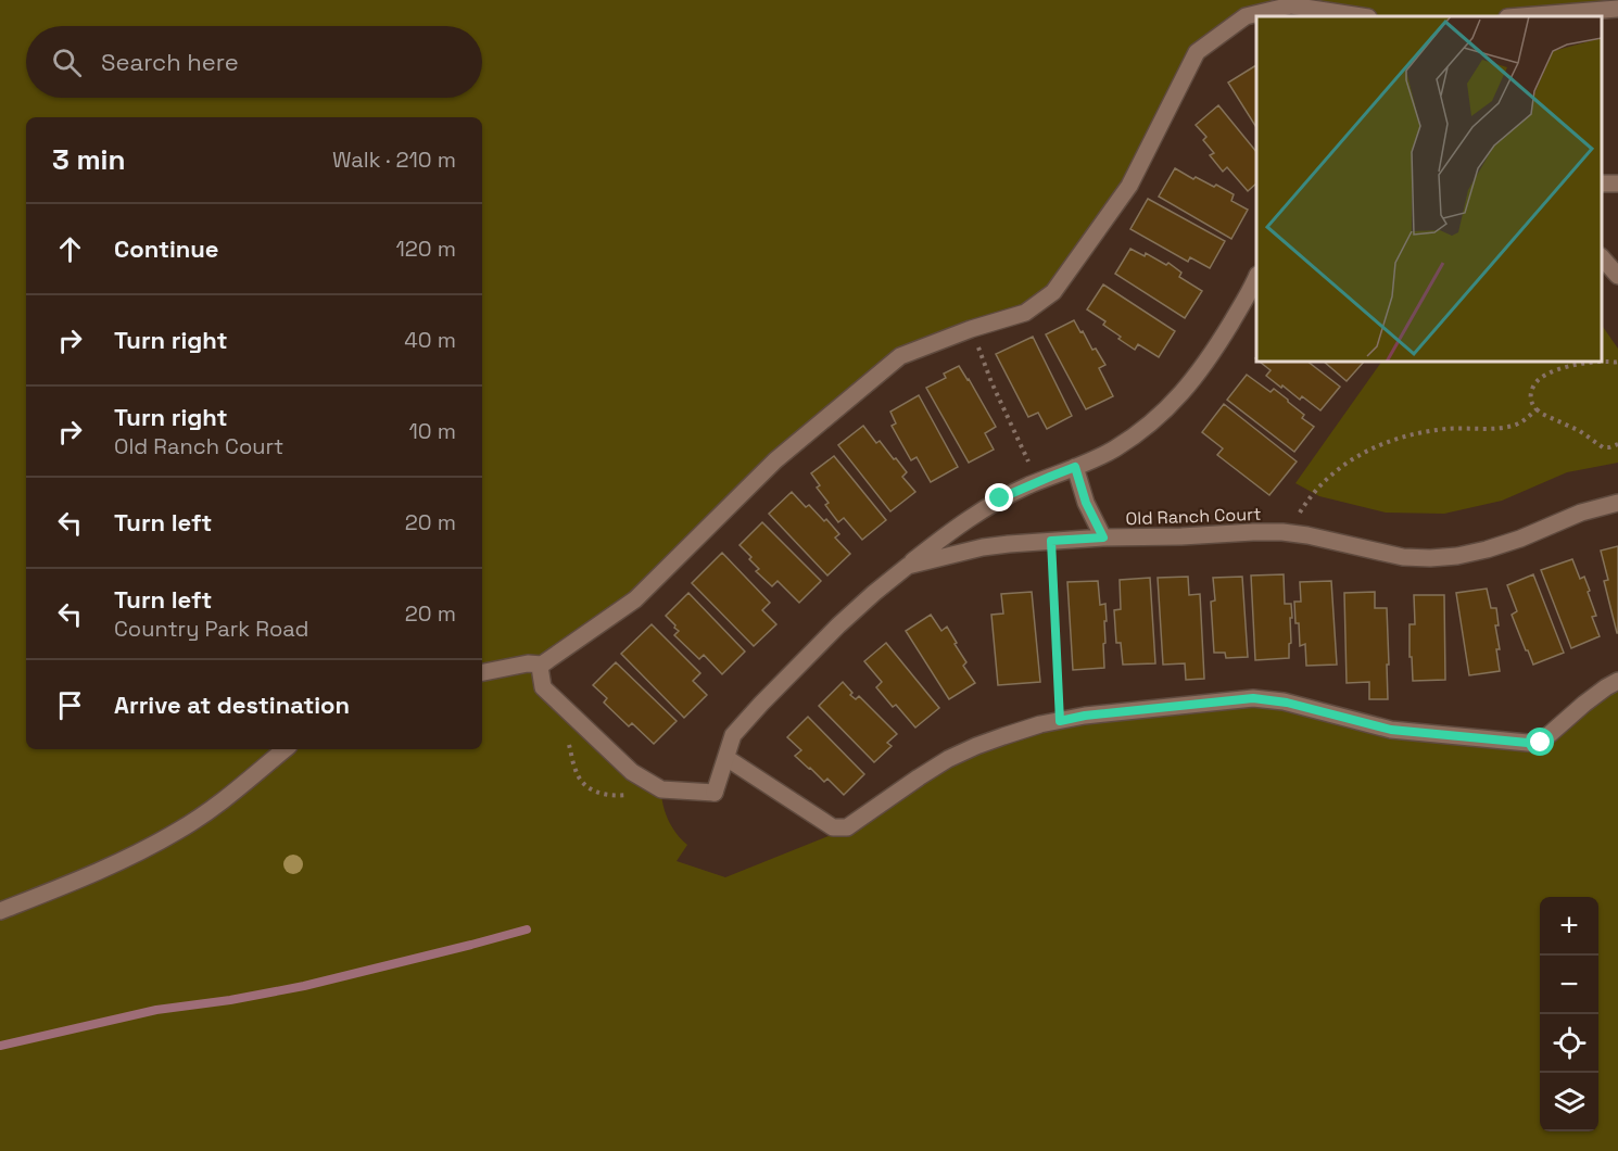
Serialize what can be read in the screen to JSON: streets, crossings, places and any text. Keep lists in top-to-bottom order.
{
  "streets": {
    "street": ["Old Ranch Court"]
  },
  "page": {
    "search": "Search here",
    "heading": ["3 min", "Walk · 210 m"],
    "list": [
      ["Continue", "120 m"],
      ["Turn right", "40 m"],
      ["Turn right", "Old Ranch Court", "10 m"],
      ["Turn left", "20 m"],
      ["Turn left", "Country Park Road", "20 m"],
      "Arrive at destination"
    ],
    "map_buttons": ["+", "−"]
  }
}
